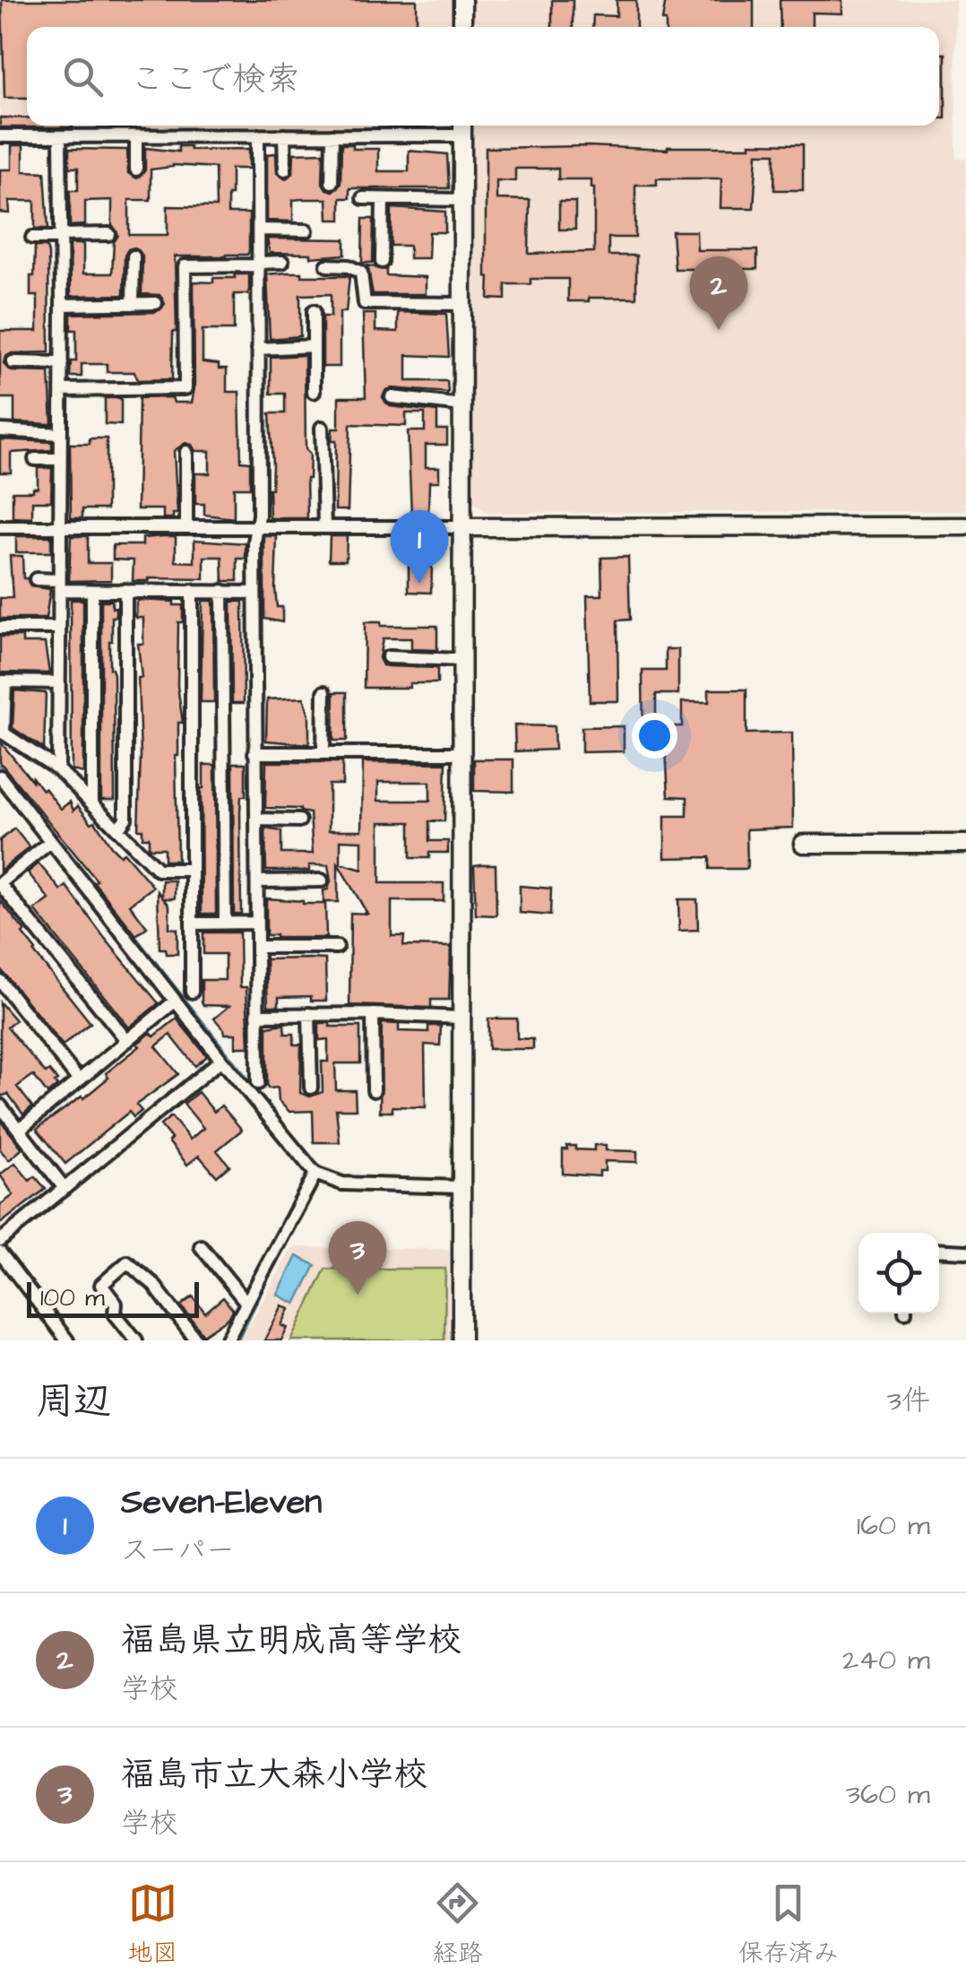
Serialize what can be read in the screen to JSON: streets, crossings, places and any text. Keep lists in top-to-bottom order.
{
  "scale_bar": "100 m",
  "page": {
    "search": "ここで検索",
    "pins": ["2", "1", "3"],
    "scale": "100 m",
    "heading": ["周辺", "3件"],
    "list": [
      {
        "mark": "1",
        "name": "Seven-Eleven",
        "note": "スーパー",
        "value": "160 m"
      },
      {
        "mark": "2",
        "name": "福島県立明成高等学校",
        "note": "学校",
        "value": "240 m"
      },
      {
        "mark": "3",
        "name": "福島市立大森小学校",
        "note": "学校",
        "value": "360 m"
      }
    ],
    "nav": ["地図", "経路", "保存済み"]
  }
}
